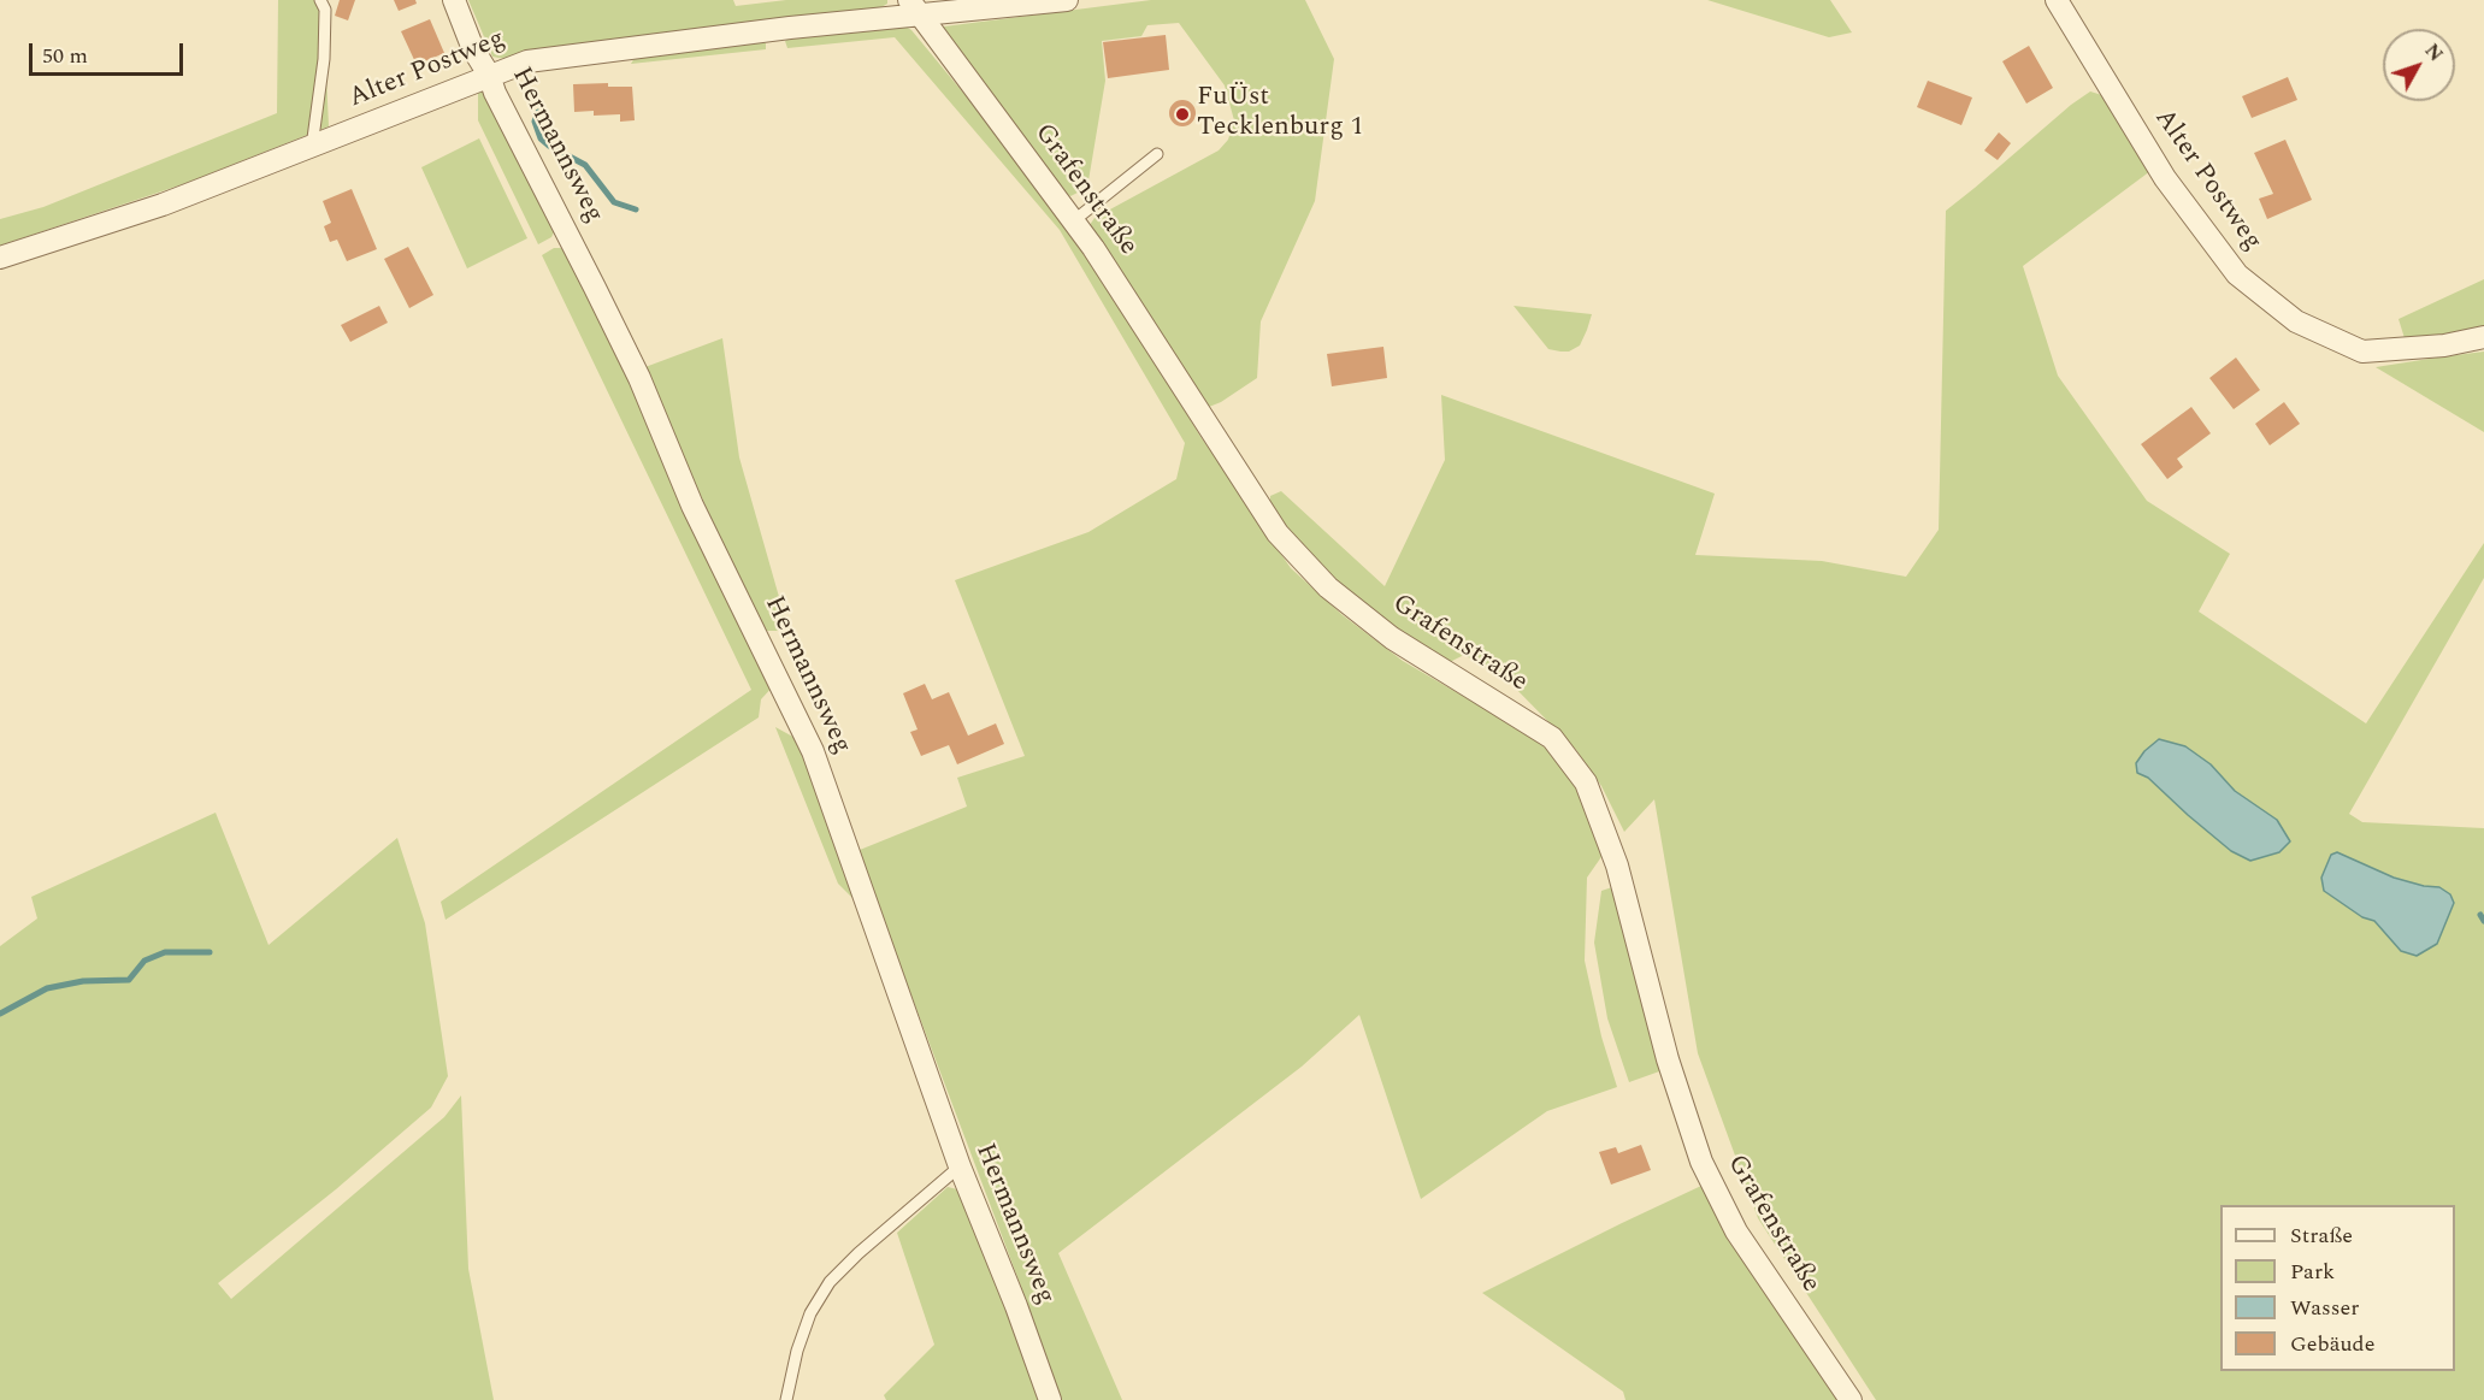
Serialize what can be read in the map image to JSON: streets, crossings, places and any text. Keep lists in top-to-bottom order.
{
  "streets": {
    "street": ["Alter Postweg", "Hermannsweg", "Grafenstraße"]
  },
  "crossings": [
    ["Alter Postweg", "Hermannsweg"],
    ["Alter Postweg", "Grafenstraße"]
  ],
  "places": ["FuÜst Tecklenburg 1"],
  "legend": [
    "Straße",
    "Park",
    "Wasser",
    "Gebäude"
  ],
  "scale_bar": "50 m",
  "north": "top right"
}
